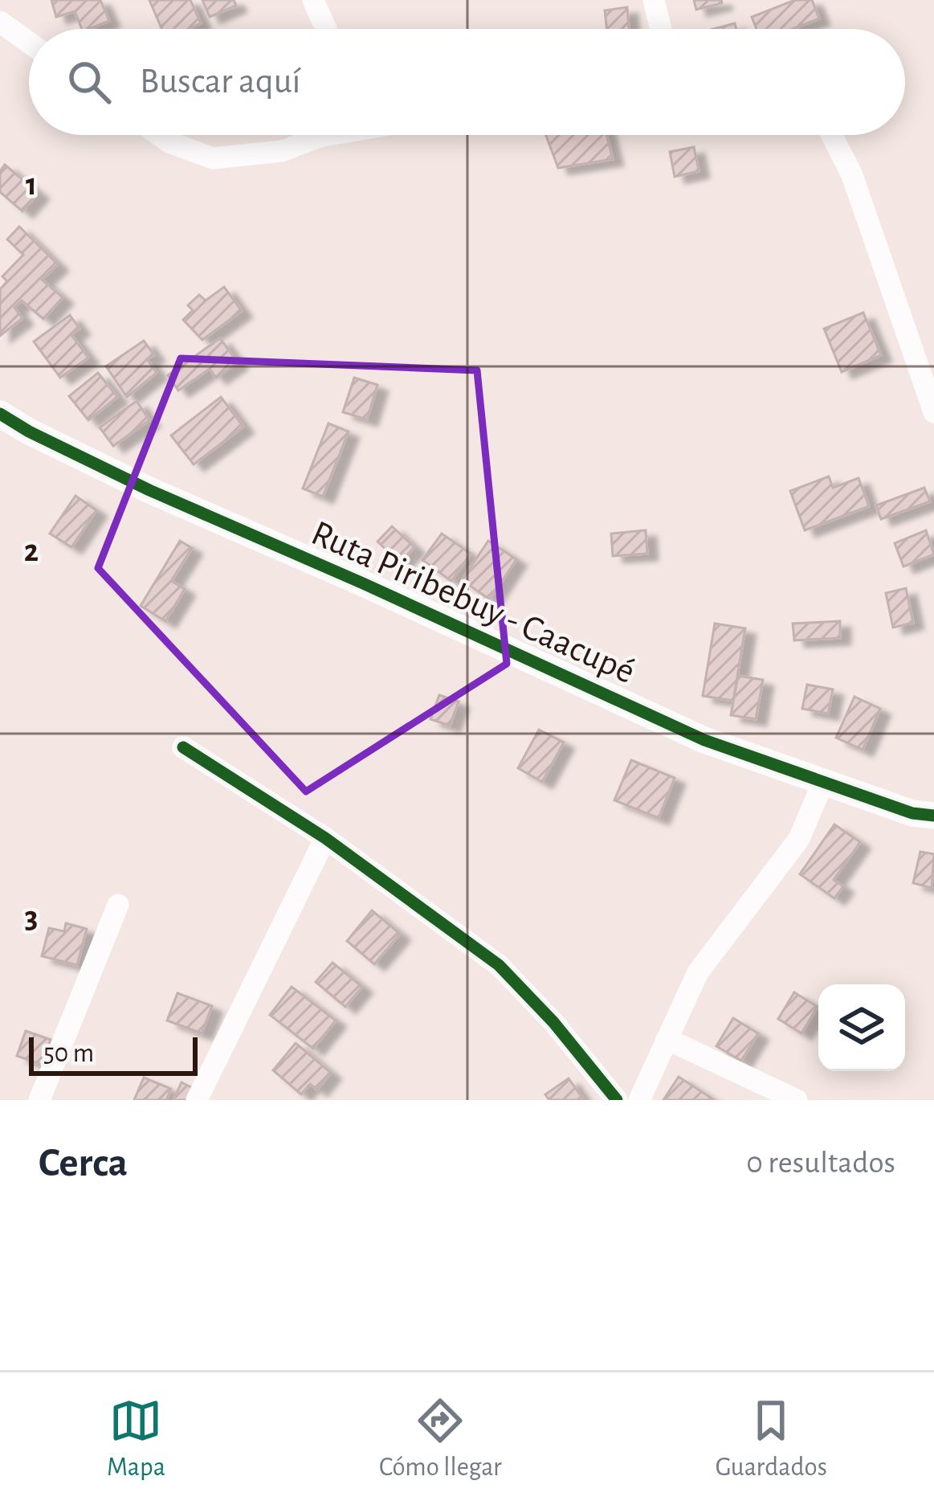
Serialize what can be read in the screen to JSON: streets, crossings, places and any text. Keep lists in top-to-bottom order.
{
  "streets": {
    "street": ["Ruta Piribebuy - Caacupé"]
  },
  "scale_bar": "50 m",
  "page": {
    "search": "Buscar aquí",
    "scale": "50 m",
    "heading": ["Cerca", "0 resultados"],
    "nav": ["Mapa", "Cómo llegar", "Guardados"]
  },
  "grid": {
    "rows": ["1", "2", "3"]
  }
}
